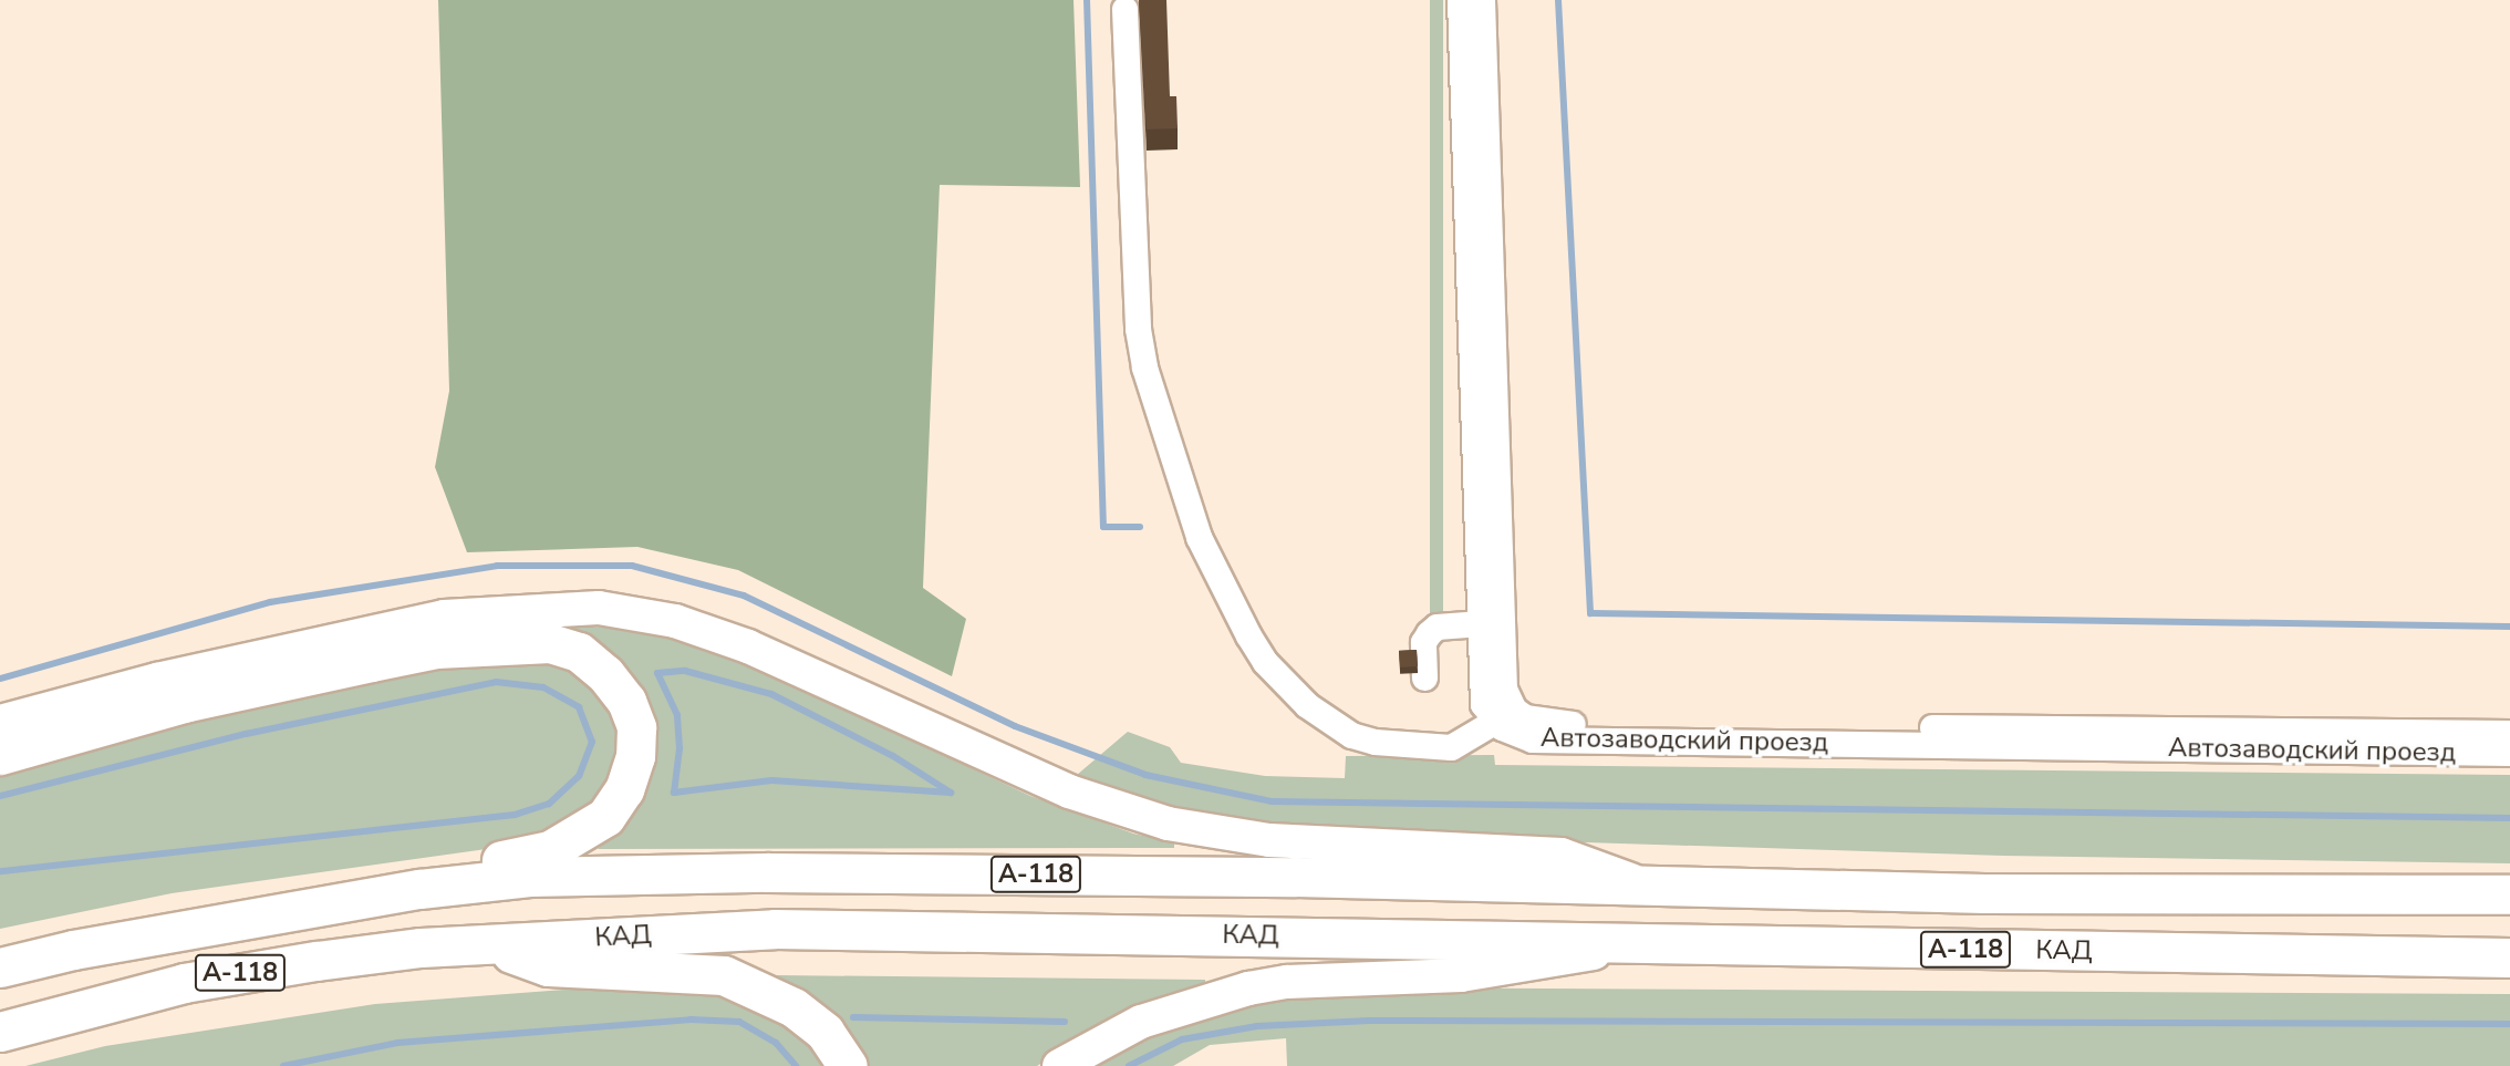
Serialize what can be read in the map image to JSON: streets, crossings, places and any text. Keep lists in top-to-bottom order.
{
  "streets": {
    "highway": ["А-118", "КАД"],
    "street": ["Автозаводский проезд"]
  }
}
